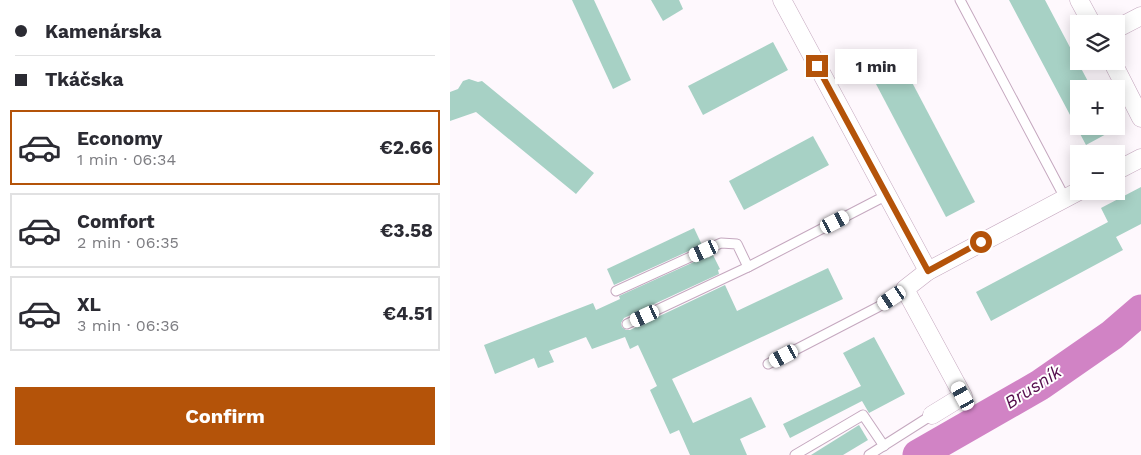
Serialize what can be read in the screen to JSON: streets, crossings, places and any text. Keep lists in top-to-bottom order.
{
  "water": ["Brusník"],
  "page": {
    "banner": ["Kamenárska", "Tkáčska"],
    "map_buttons": ["+", "−"],
    "bubble": "1 min",
    "list": [
      {
        "name": "Economy",
        "note": "1 min · 06:34",
        "value": "€2.66"
      },
      {
        "name": "Comfort",
        "note": "2 min · 06:35",
        "value": "€3.58"
      },
      {
        "name": "XL",
        "note": "3 min · 06:36",
        "value": "€4.51"
      }
    ],
    "buttons": "Confirm"
  }
}
